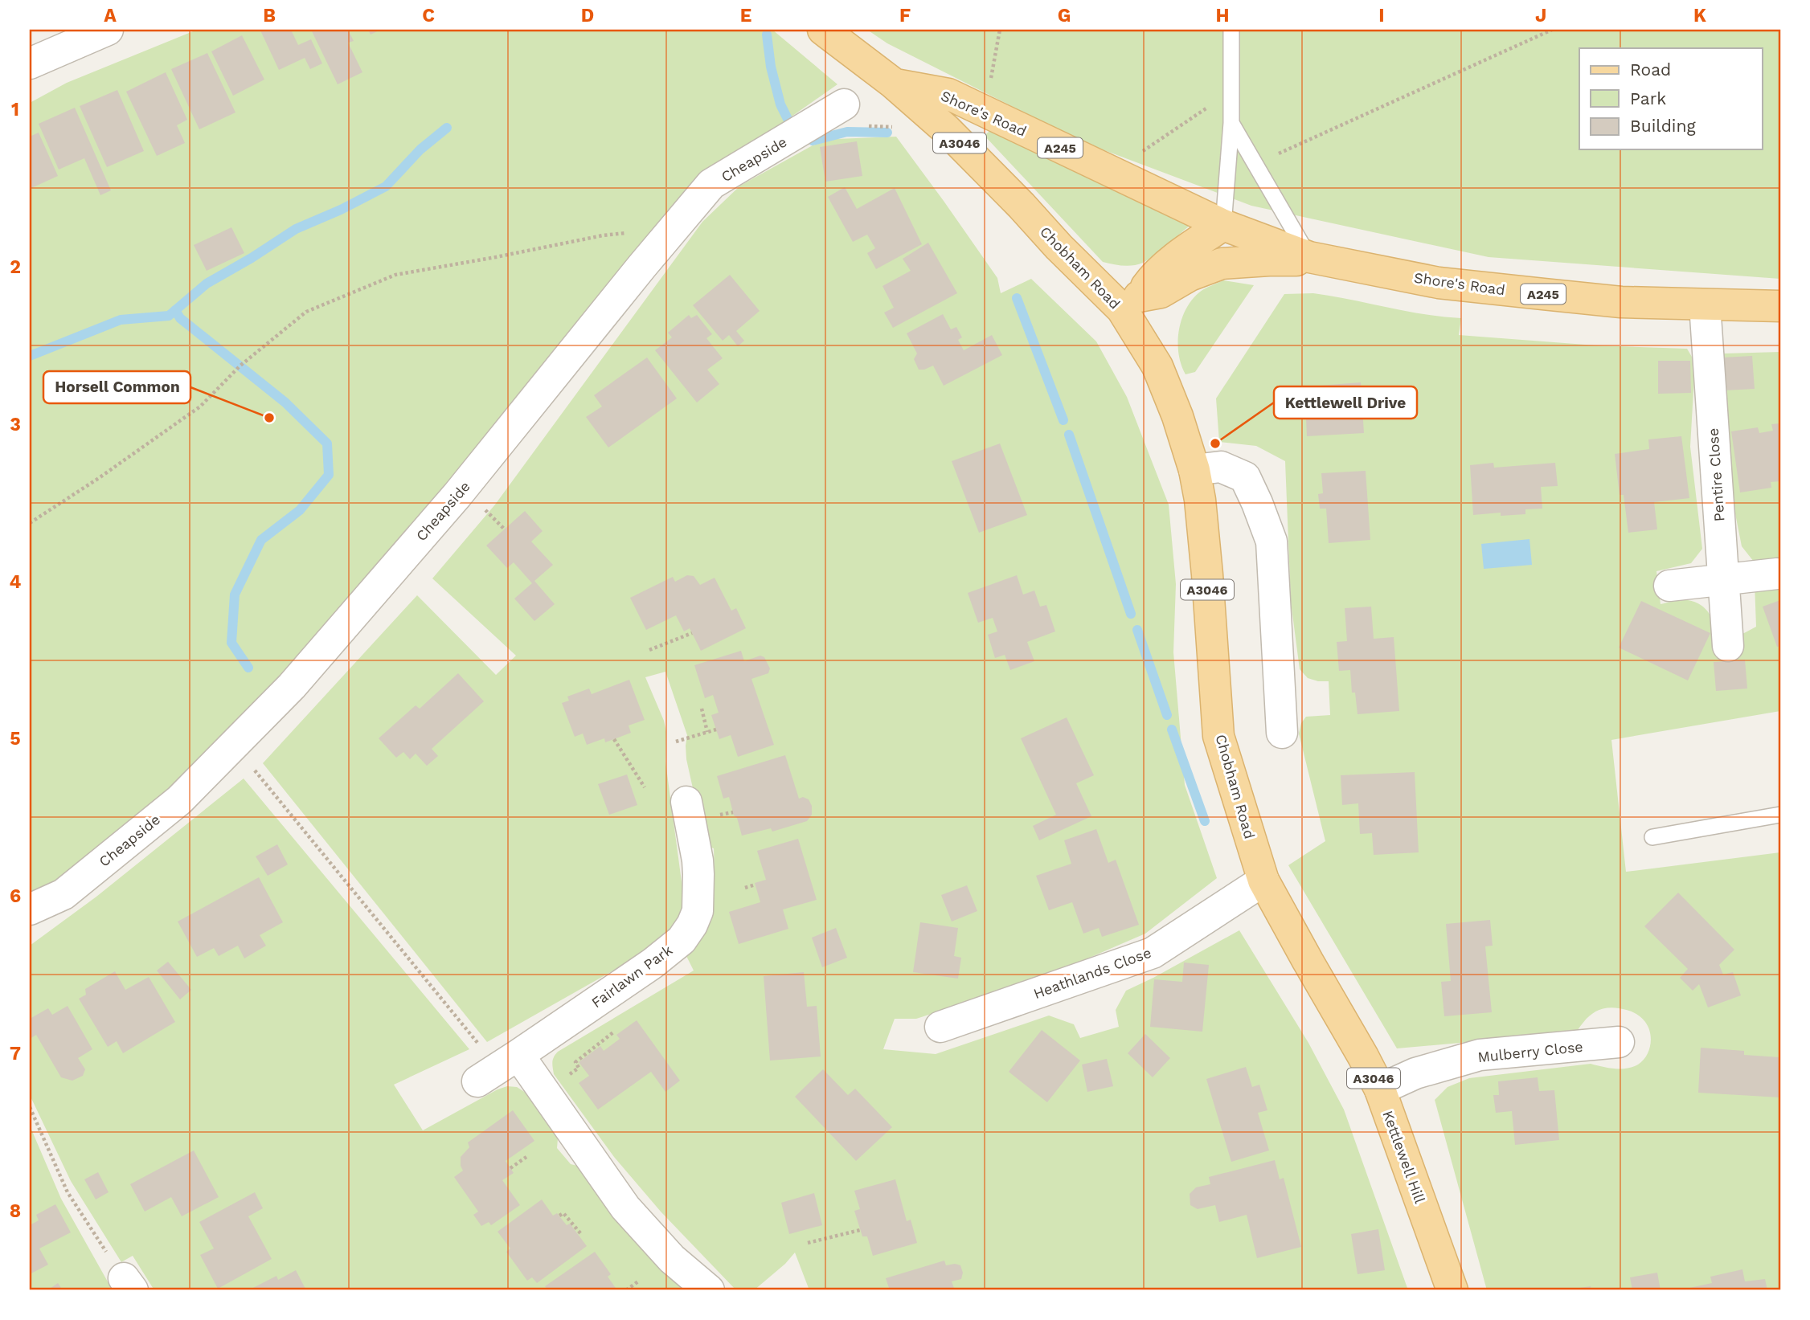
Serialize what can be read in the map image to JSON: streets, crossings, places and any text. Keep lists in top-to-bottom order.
{
  "streets": {
    "main road": [
      "Shore's Road",
      "A3046",
      "A245",
      "Chobham Road",
      "Kettlewell Hill"
    ],
    "street": [
      "Cheapside",
      "Pentire Close",
      "Heathlands Close",
      "Fairlawn Park",
      "Mulberry Close"
    ]
  },
  "crossings": [
    ["Shore's Road", "Chobham Road"],
    ["Shore's Road", "Pentire Close"],
    ["Chobham Road", "Heathlands Close"],
    ["Chobham Road", "Kettlewell Hill"],
    ["Heathlands Close", "Kettlewell Hill"],
    ["Mulberry Close", "Kettlewell Hill"]
  ],
  "places": ["Horsell Common", "Kettlewell Drive"],
  "legend": ["Road", "Park", "Building"],
  "grid": {
    "columns": [
      "A",
      "B",
      "C",
      "D",
      "E",
      "F",
      "G",
      "H",
      "I",
      "J",
      "K"
    ],
    "rows": [
      "1",
      "2",
      "3",
      "4",
      "5",
      "6",
      "7",
      "8"
    ]
  }
}
